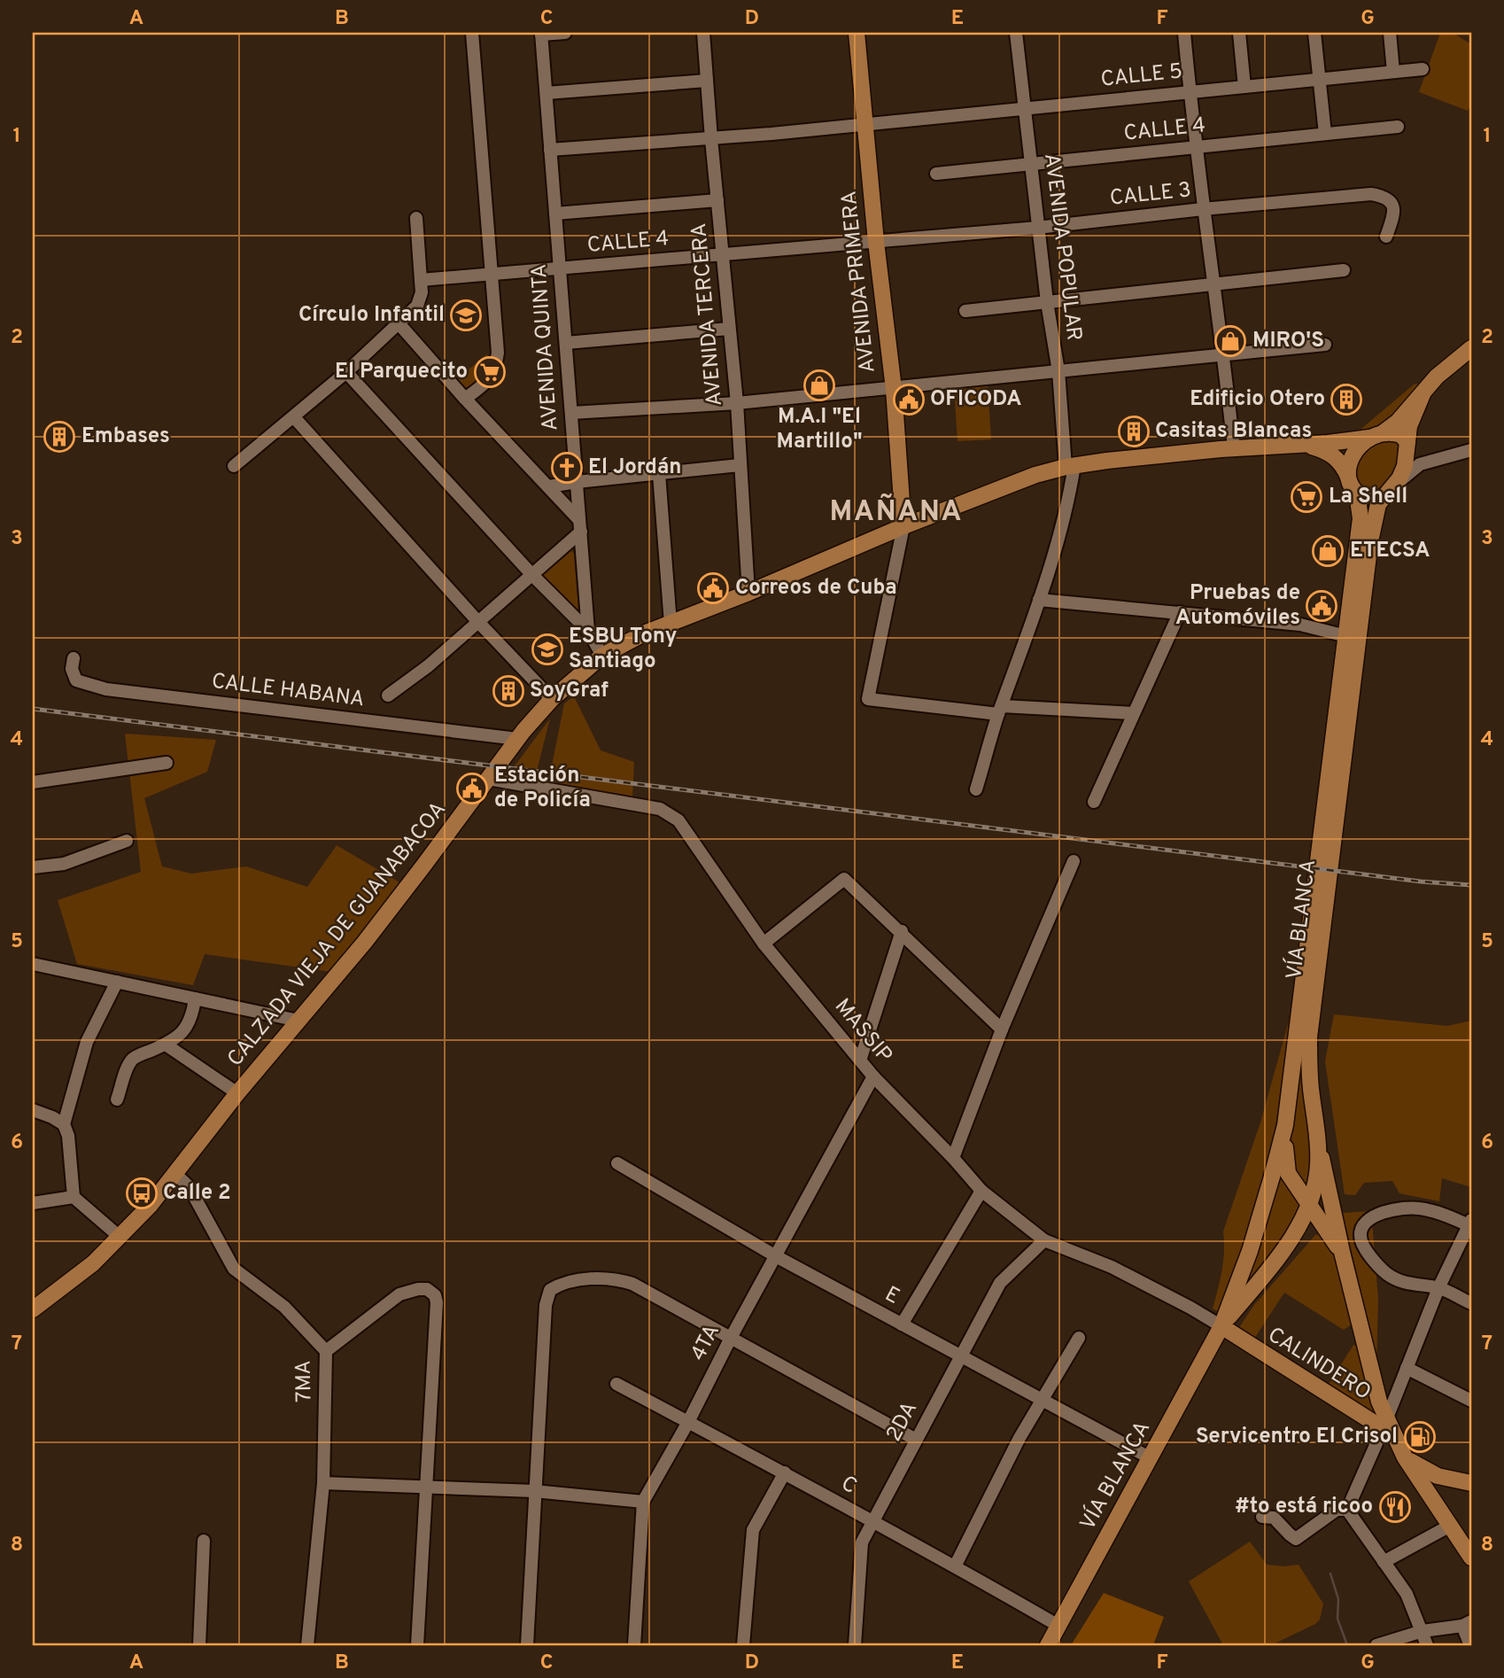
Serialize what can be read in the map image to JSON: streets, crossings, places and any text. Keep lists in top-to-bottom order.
{
  "streets": {
    "main road": [
      "AVENIDA PRIMERA",
      "VÍA BLANCA",
      "CALZADA VIEJA DE GUANABACOA",
      "CALINDERO"
    ],
    "street": [
      "CALLE 5",
      "CALLE 4",
      "CALLE 3",
      "AVENIDA POPULAR",
      "AVENIDA TERCERA",
      "AVENIDA QUINTA",
      "CALLE HABANA",
      "MASSIP",
      "E",
      "4TA",
      "7MA",
      "2DA",
      "C"
    ]
  },
  "crossings": [
    ["CALLE 5", "AVENIDA POPULAR"],
    ["CALLE 5", "AVENIDA PRIMERA"],
    ["CALLE 5", "AVENIDA TERCERA"],
    ["CALLE 5", "AVENIDA QUINTA"],
    ["CALLE 4", "CALLE 3"],
    ["CALLE 4", "AVENIDA POPULAR"],
    ["CALLE 4", "AVENIDA PRIMERA"],
    ["CALLE 4", "AVENIDA TERCERA"],
    ["CALLE 4", "AVENIDA QUINTA"],
    ["CALLE 3", "AVENIDA POPULAR"],
    ["CALLE 3", "AVENIDA PRIMERA"],
    ["AVENIDA POPULAR", "CALZADA VIEJA DE GUANABACOA"],
    ["AVENIDA PRIMERA", "CALZADA VIEJA DE GUANABACOA"],
    ["AVENIDA TERCERA", "CALZADA VIEJA DE GUANABACOA"],
    ["AVENIDA QUINTA", "CALZADA VIEJA DE GUANABACOA"],
    ["CALLE HABANA", "CALZADA VIEJA DE GUANABACOA"],
    ["VÍA BLANCA", "CALZADA VIEJA DE GUANABACOA"],
    ["VÍA BLANCA", "MASSIP"],
    ["VÍA BLANCA", "E"],
    ["VÍA BLANCA", "CALINDERO"],
    ["VÍA BLANCA", "C"],
    ["CALZADA VIEJA DE GUANABACOA", "MASSIP"],
    ["CALZADA VIEJA DE GUANABACOA", "7MA"],
    ["MASSIP", "4TA"],
    ["MASSIP", "CALINDERO"],
    ["MASSIP", "2DA"],
    ["E", "4TA"],
    ["E", "2DA"],
    ["4TA", "C"],
    ["2DA", "C"]
  ],
  "districts": ["MAÑANA"],
  "places": {
    "school or university": ["Círculo Infantil", "ESBU Tony Santiago"],
    "shop": ["MIRO'S", "M.A.I \"El Martillo\"", "ETECSA"],
    "supermarket": ["El Parquecito", "La Shell"],
    "public building": [
      "OFICODA",
      "Correos de Cuba",
      "Pruebas de Automóviles",
      "Estación de Policía"
    ],
    "building": [
      "Edificio Otero",
      "Casitas Blancas",
      "Embases",
      "SoyGraf"
    ],
    "church": ["El Jordán"],
    "bus stop": ["Calle 2"],
    "fuel station": ["Servicentro El Crisol"],
    "restaurant": ["#to está ricoo"]
  },
  "grid": {
    "columns": [
      "A",
      "B",
      "C",
      "D",
      "E",
      "F",
      "G"
    ],
    "rows": [
      "1",
      "2",
      "3",
      "4",
      "5",
      "6",
      "7",
      "8"
    ]
  }
}
